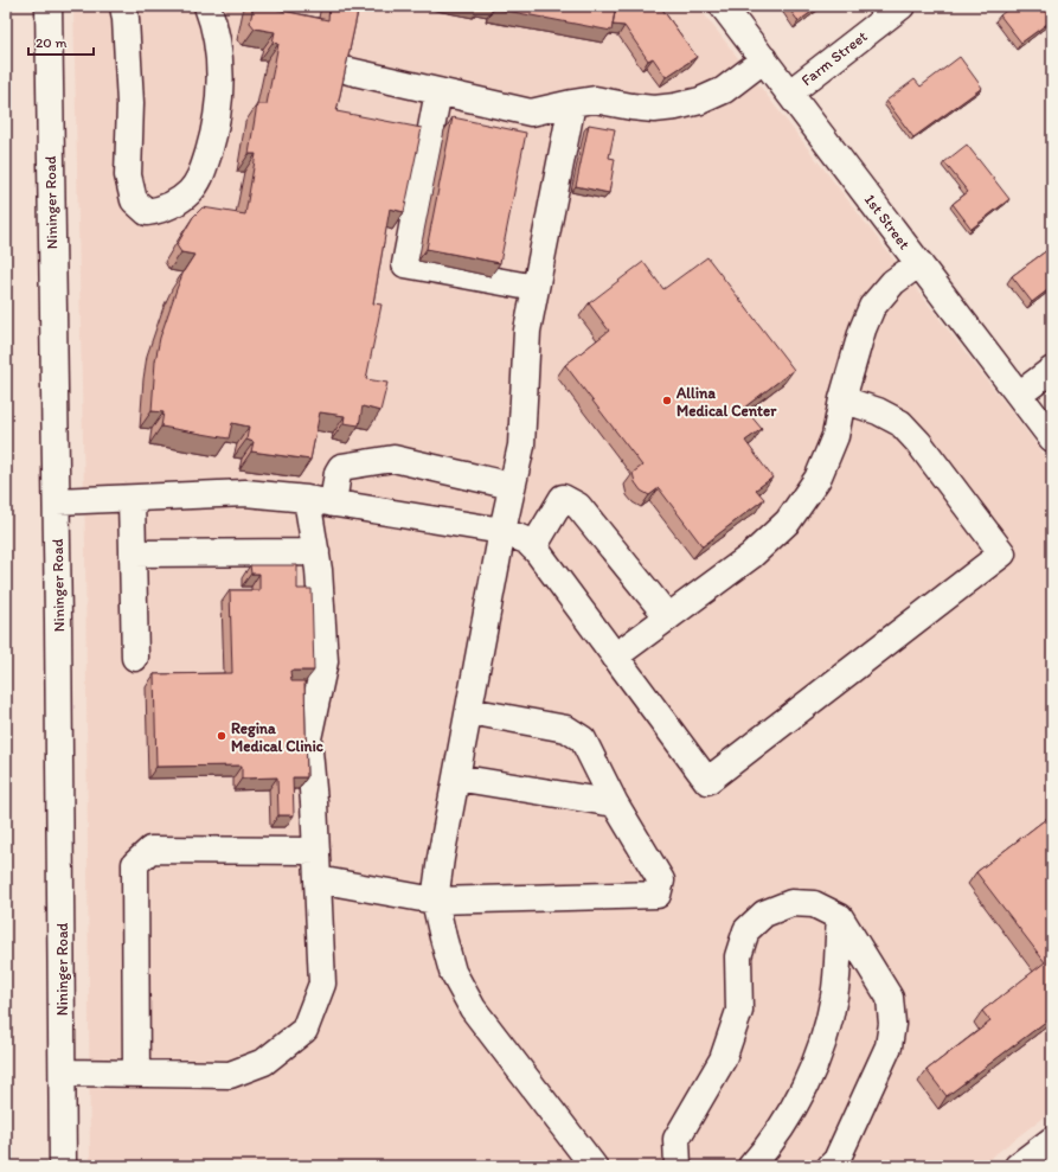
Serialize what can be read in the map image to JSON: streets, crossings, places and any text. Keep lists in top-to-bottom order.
{
  "streets": {
    "street": ["Farm Street", "Nininger Road", "1st Street"]
  },
  "crossings": [
    ["Farm Street", "1st Street"]
  ],
  "places": ["Allina Medical Center", "Regina Medical Clinic"],
  "scale_bar": "20 m"
}
